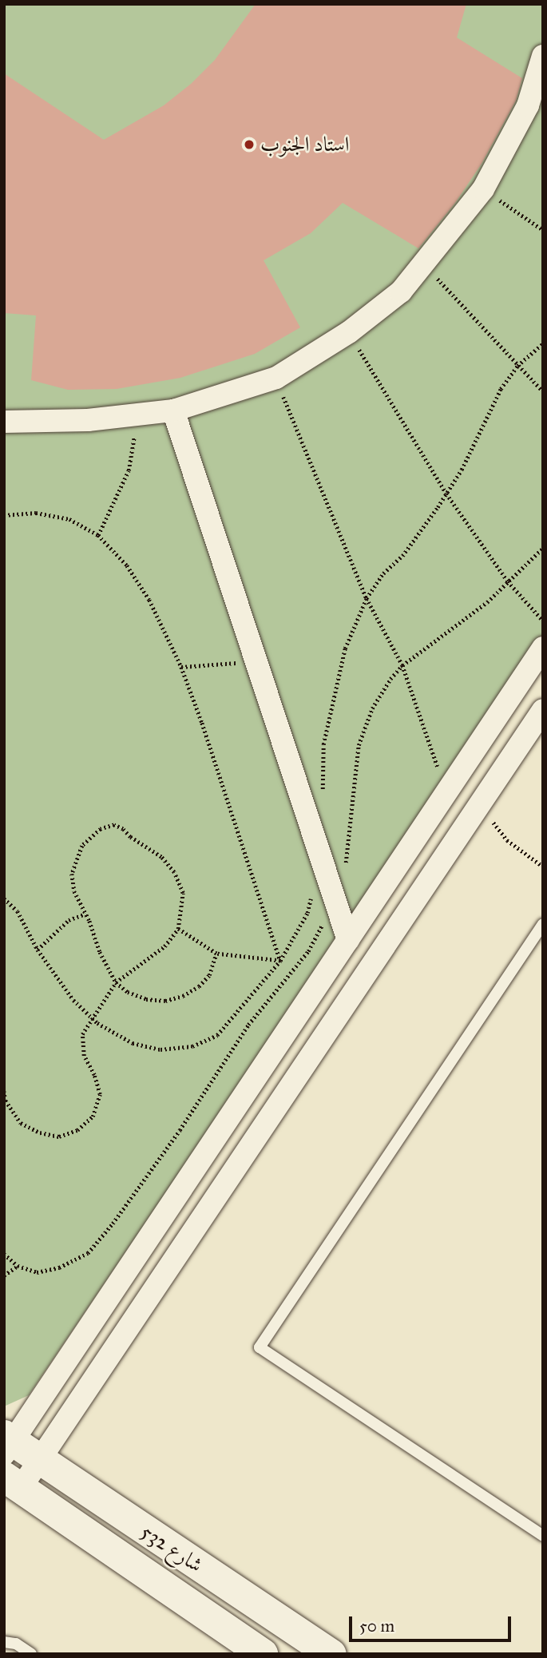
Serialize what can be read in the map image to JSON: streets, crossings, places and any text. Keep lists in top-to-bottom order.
{
  "streets": {
    "street": ["شارع 532"]
  },
  "places": ["استاد الجنوب"],
  "scale_bar": "50 m"
}
